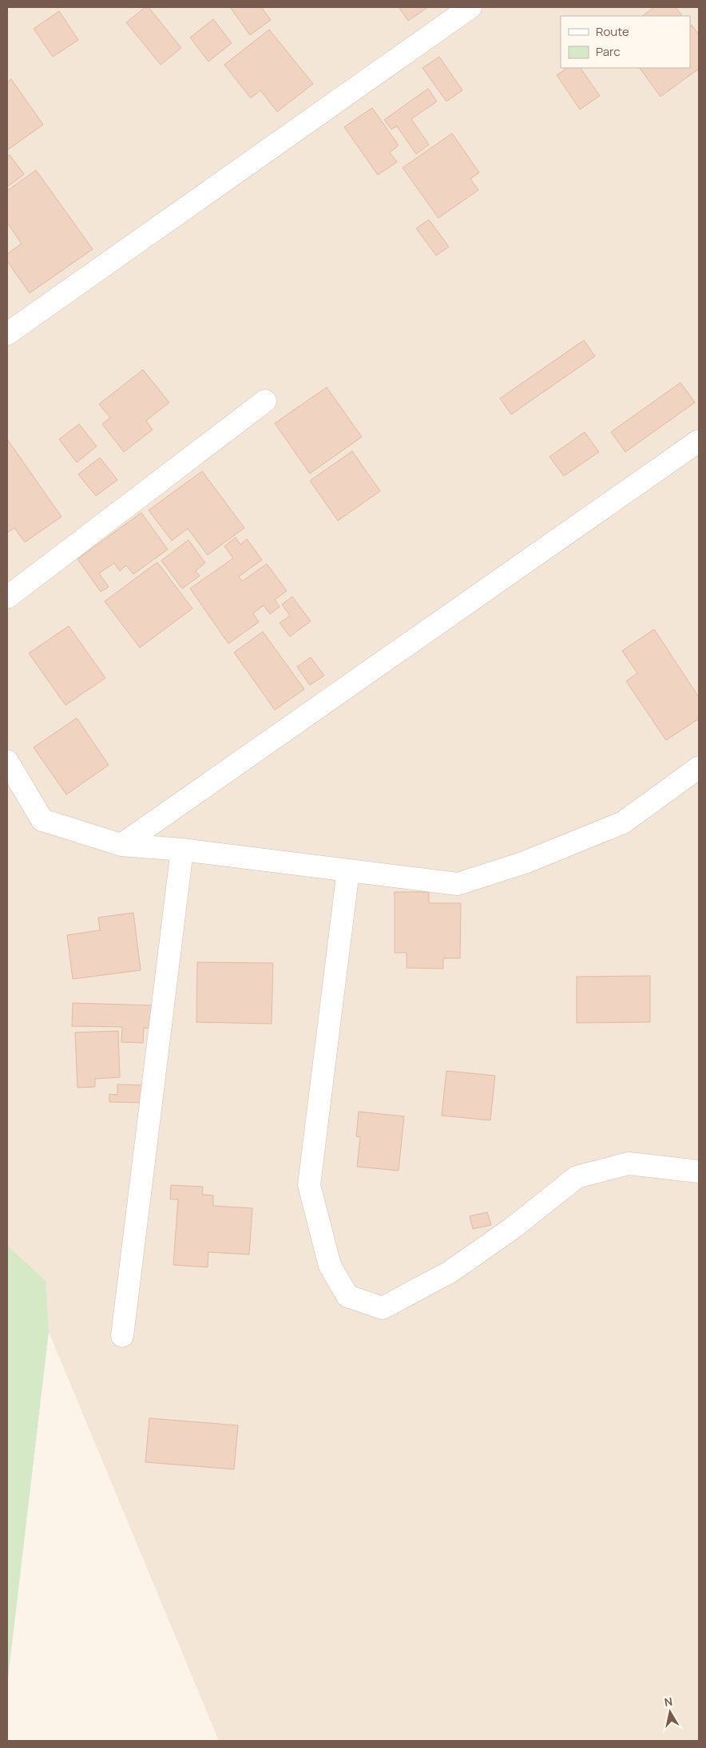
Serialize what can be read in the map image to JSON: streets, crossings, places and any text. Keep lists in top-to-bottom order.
{
  "legend": ["Route", "Parc"],
  "north": "top"
}
